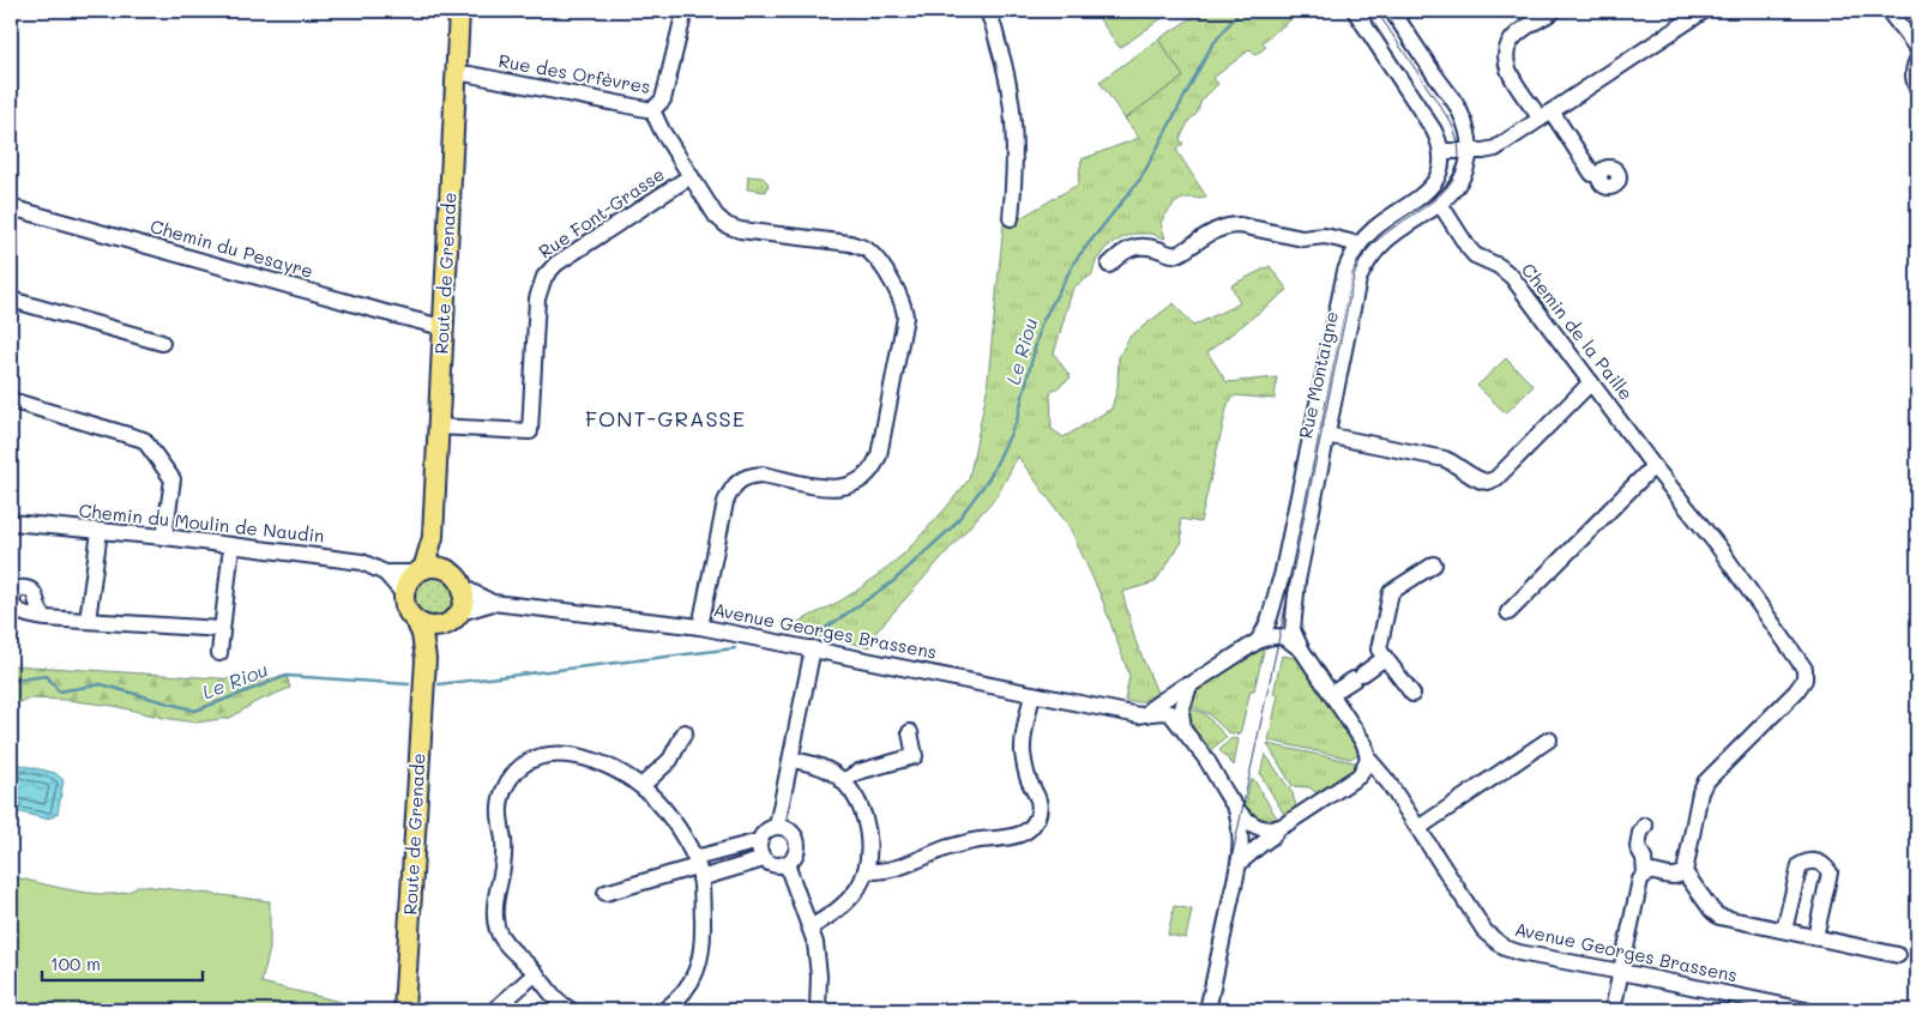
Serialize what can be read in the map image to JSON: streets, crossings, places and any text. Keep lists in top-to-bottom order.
{
  "streets": {
    "main road": ["Route de Grenade"],
    "street": [
      "Rue des Orfèvres",
      "Rue Font-Grasse",
      "Chemin du Pesayre",
      "Chemin de la Paille",
      "Rue Montaigne",
      "Chemin du Moulin de Naudin",
      "Avenue Georges Brassens"
    ]
  },
  "crossings": [
    ["Rue des Orfèvres", "Route de Grenade"],
    ["Rue Font-Grasse", "Route de Grenade"],
    ["Chemin du Pesayre", "Route de Grenade"],
    ["Chemin de la Paille", "Rue Montaigne"],
    ["Rue Montaigne", "Avenue Georges Brassens"],
    ["Chemin du Moulin de Naudin", "Avenue Georges Brassens"]
  ],
  "districts": ["FONT-GRASSE"],
  "water": ["Le Riou"],
  "scale_bar": "100 m"
}
